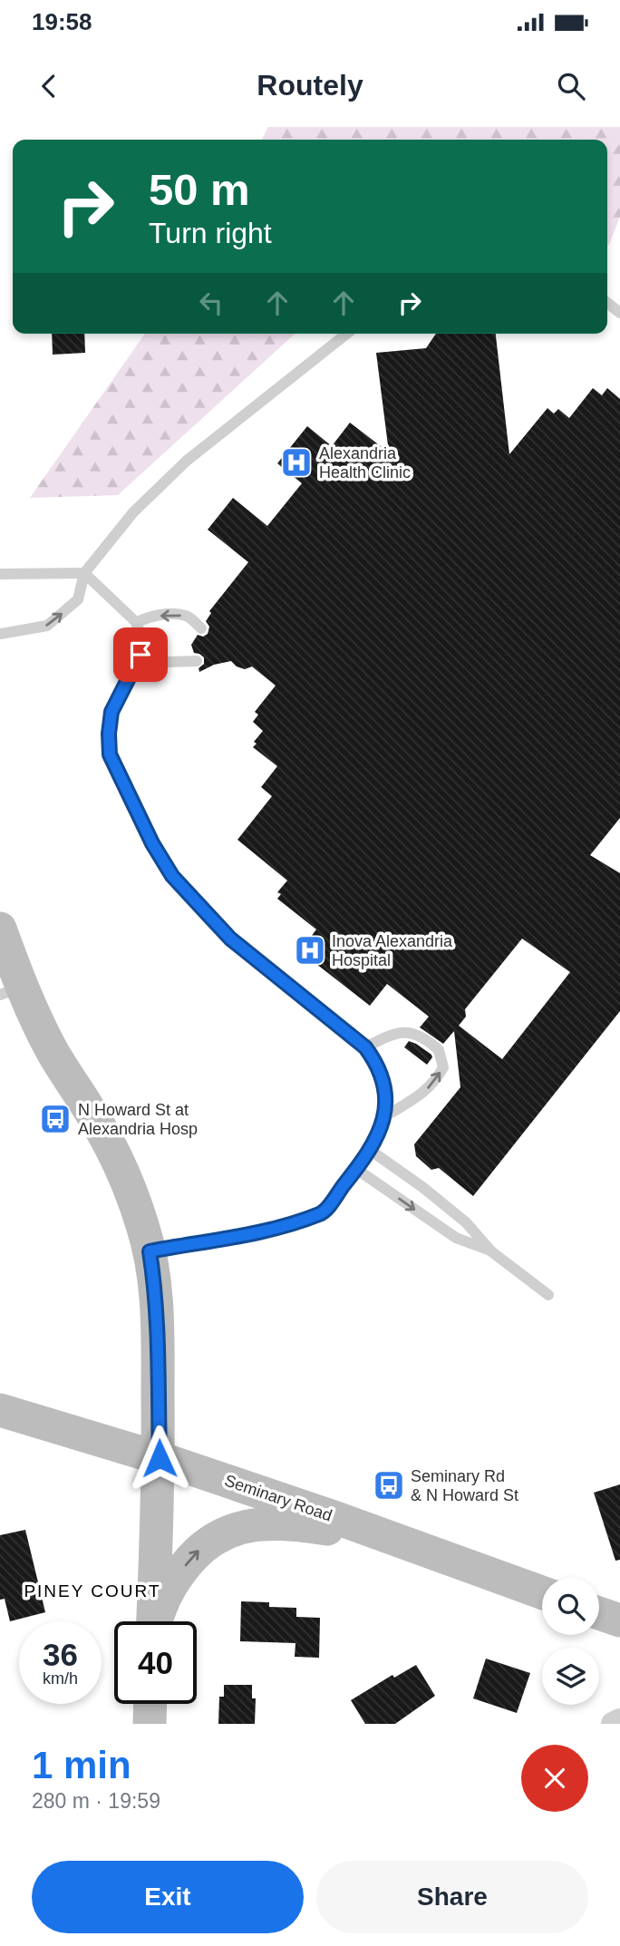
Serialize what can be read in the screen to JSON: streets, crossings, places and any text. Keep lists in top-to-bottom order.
{
  "streets": {
    "main road": ["Seminary Road"]
  },
  "districts": ["PINEY COURT"],
  "places": {
    "hospital": ["Alexandria Health Clinic", "Inova Alexandria Hospital"],
    "bus stop": ["N Howard St at Alexandria Hosp", "Seminary Rd & N Howard St"]
  },
  "page": {
    "status": "19:58",
    "header": "Routely",
    "turn": ["50 m", "Turn right"],
    "speed": "36 km/h",
    "limit": "40",
    "heading": ["1 min", "280 m · 19:59"],
    "buttons": ["Exit", "Share"]
  }
}
